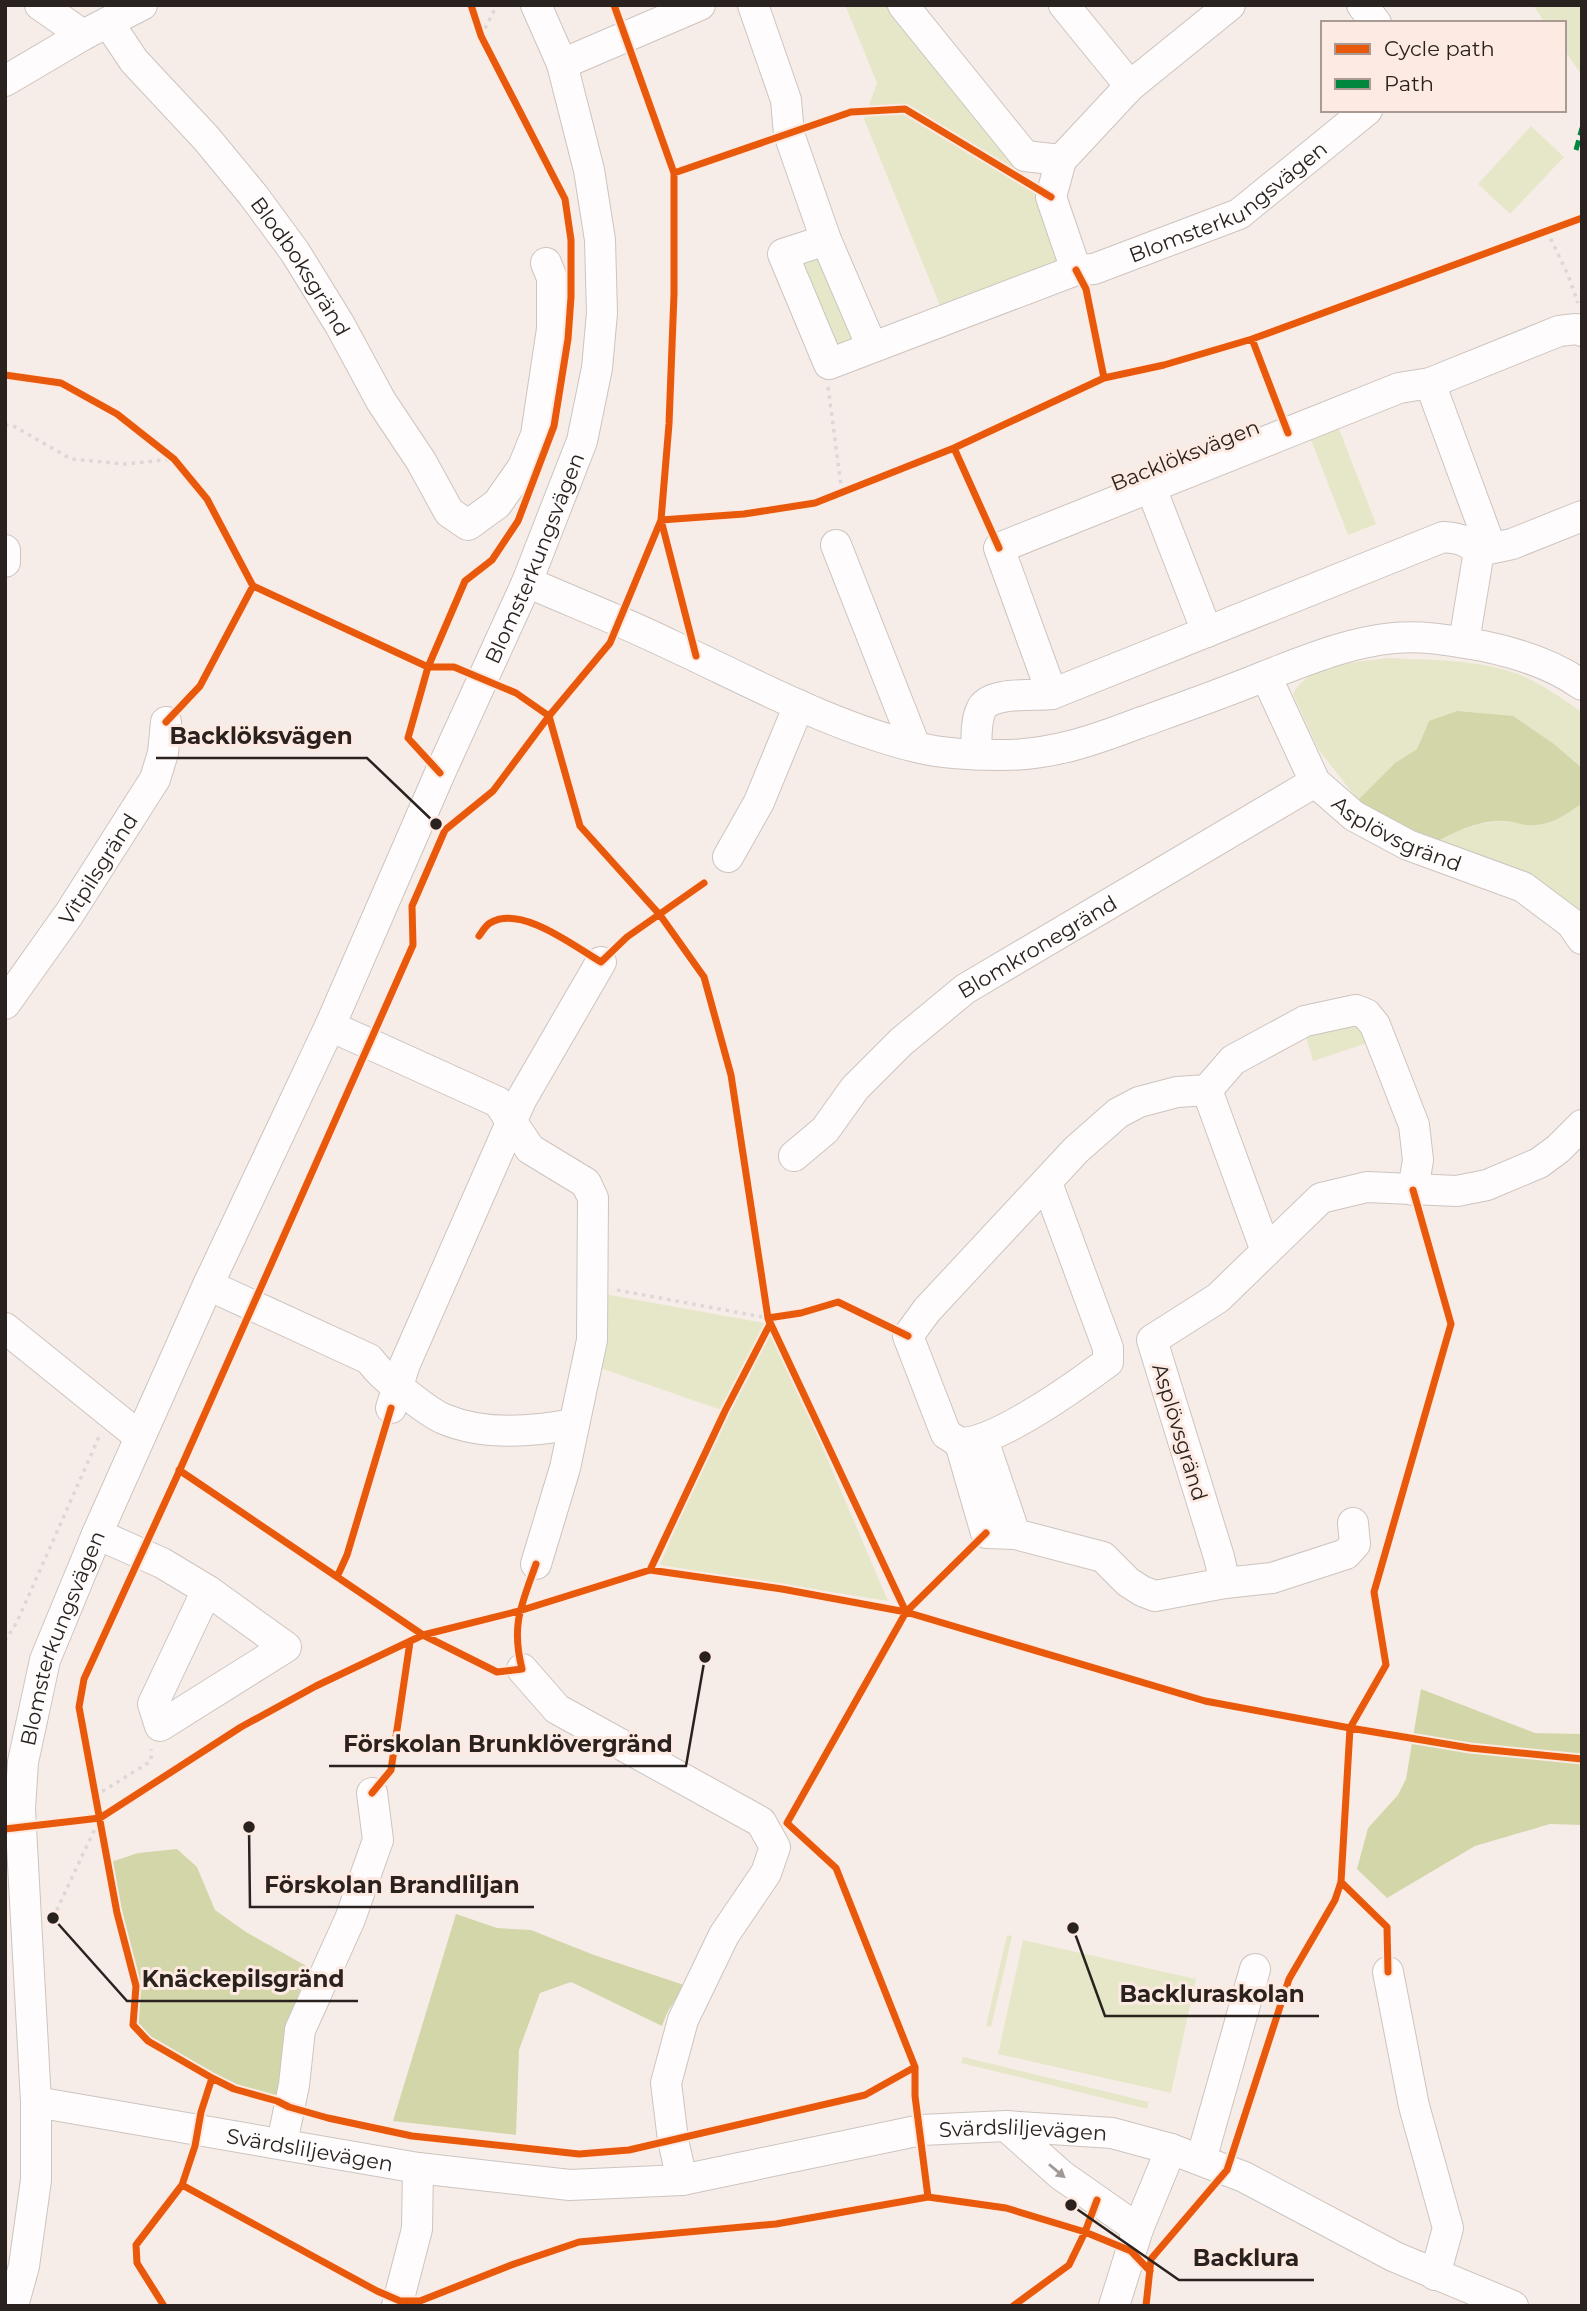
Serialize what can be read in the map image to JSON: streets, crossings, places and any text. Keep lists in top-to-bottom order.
{
  "streets": {
    "street": [
      "Blomsterkungsvägen",
      "Blodboksgränd",
      "Backlöksvägen",
      "Asplövsgränd",
      "Vitpilsgränd",
      "Blomkronegränd",
      "Svärdsliljevägen"
    ]
  },
  "crossings": [
    ["Blomsterkungsvägen", "Svärdsliljevägen"],
    ["Asplövsgränd", "Blomkronegränd"]
  ],
  "places": [
    "Backlöksvägen",
    "Förskolan Brunklövergränd",
    "Förskolan Brandliljan",
    "Knäckepilsgränd",
    "Backluraskolan",
    "Backlura"
  ],
  "legend": ["Cycle path", "Path"]
}
